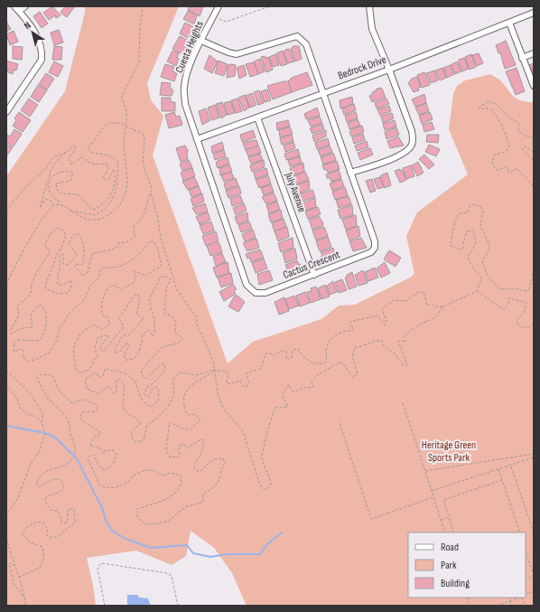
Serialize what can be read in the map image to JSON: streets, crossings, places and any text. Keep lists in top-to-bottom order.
{
  "streets": {
    "street": [
      "Cuesta Heights",
      "Bedrock Drive",
      "July Avenue",
      "Cactus Crescent"
    ]
  },
  "crossings": [
    ["Cuesta Heights", "Bedrock Drive"],
    ["Cuesta Heights", "Cactus Crescent"],
    ["Bedrock Drive", "July Avenue"],
    ["Bedrock Drive", "Cactus Crescent"],
    ["July Avenue", "Cactus Crescent"]
  ],
  "parks": ["Heritage Green Sports Park"],
  "legend": ["Road", "Park", "Building"],
  "north": "top left"
}
